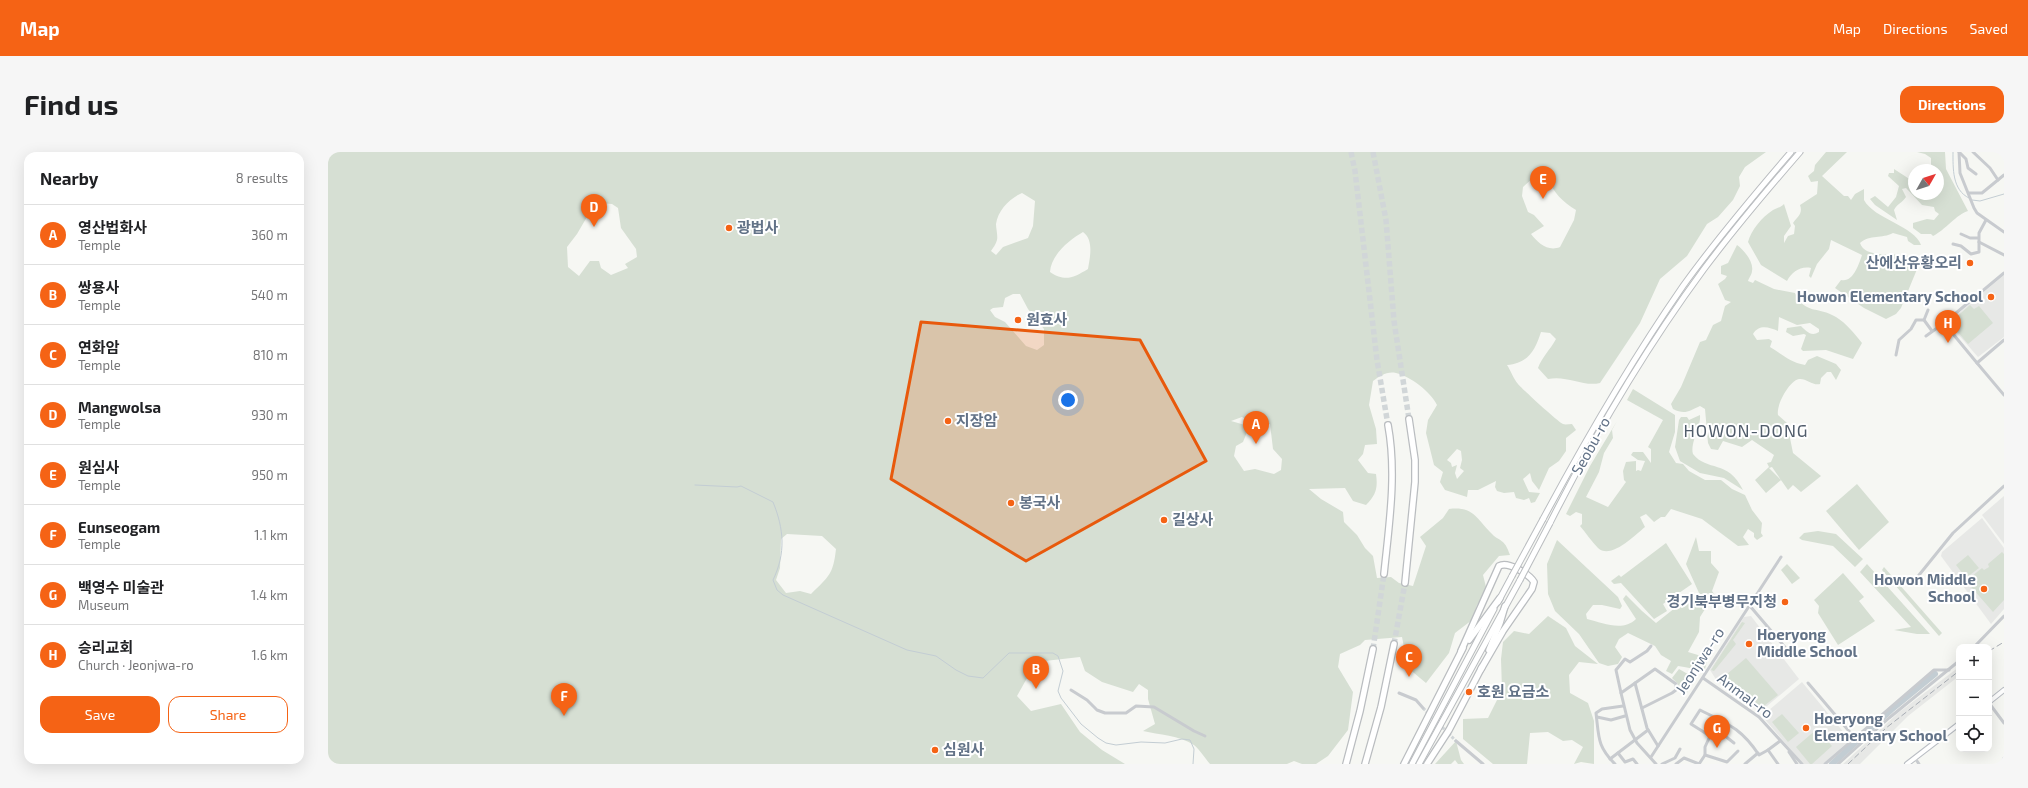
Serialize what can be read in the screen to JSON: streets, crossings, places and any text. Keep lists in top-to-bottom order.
{
  "streets": {
    "highway": ["Seobu-ro"],
    "street": ["Jeonjwa-ro", "Anmal-ro"]
  },
  "crossings": [
    ["Jeonjwa-ro", "Anmal-ro"]
  ],
  "districts": ["HOWON-DONG"],
  "places": [
    "광법사",
    "산에산유황오리",
    "Howon Elementary School",
    "원효사",
    "지장암",
    "봉국사",
    "길상사",
    "Howon Middle School",
    "경기북부병무지청",
    "Hoeryong Middle School",
    "호원 요금소",
    "Hoeryong Elementary School",
    "심원사"
  ],
  "north": "top right",
  "page": {
    "header": "Map",
    "nav": ["Map", "Directions", "Saved"],
    "buttons": [
      "Directions",
      ["Save", "Share"]
    ],
    "title": "Find us",
    "heading": ["Nearby", "8 results"],
    "pins": [
      "E",
      "D",
      "H",
      "A",
      "C",
      "B",
      "F",
      "G"
    ],
    "list": [
      {
        "mark": "A",
        "name": "영산법화사",
        "note": "Temple",
        "value": "360 m"
      },
      {
        "mark": "B",
        "name": "쌍용사",
        "note": "Temple",
        "value": "540 m"
      },
      {
        "mark": "C",
        "name": "연화암",
        "note": "Temple",
        "value": "810 m"
      },
      {
        "mark": "D",
        "name": "Mangwolsa",
        "note": "Temple",
        "value": "930 m"
      },
      {
        "mark": "E",
        "name": "원심사",
        "note": "Temple",
        "value": "950 m"
      },
      {
        "mark": "F",
        "name": "Eunseogam",
        "note": "Temple",
        "value": "1.1 km"
      },
      {
        "mark": "G",
        "name": "백영수 미술관",
        "note": "Museum",
        "value": "1.4 km"
      },
      {
        "mark": "H",
        "name": "승리교회",
        "note": "Church · Jeonjwa-ro",
        "value": "1.6 km"
      }
    ],
    "map_buttons": ["+", "−"]
  }
}
